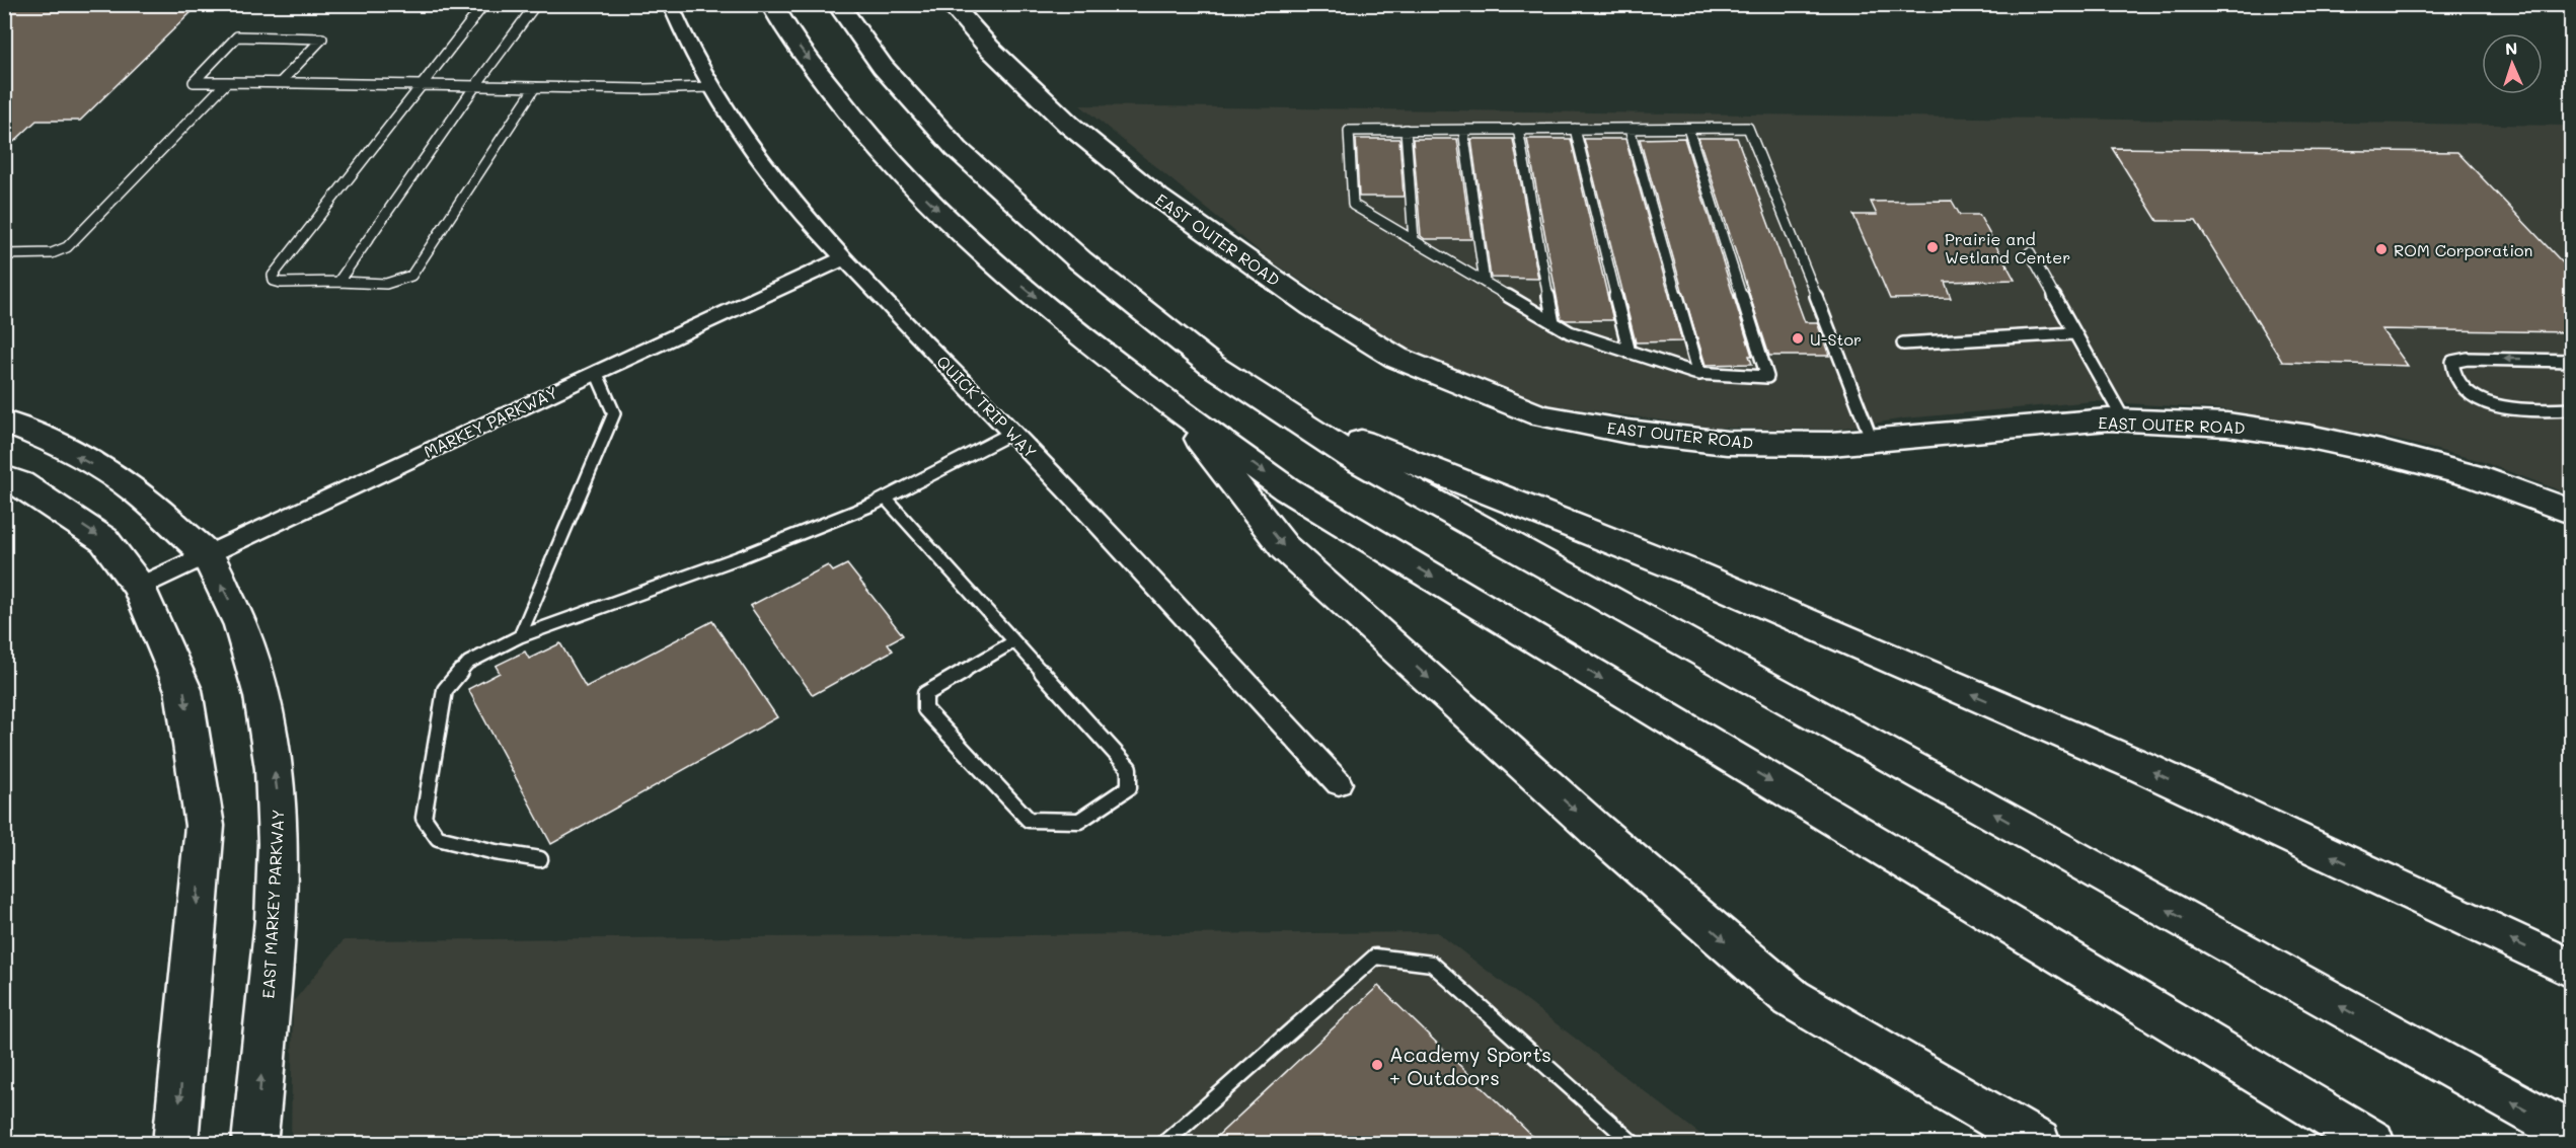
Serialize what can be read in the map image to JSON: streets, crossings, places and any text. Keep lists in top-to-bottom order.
{
  "streets": {
    "main road": ["EAST OUTER ROAD", "EAST MARKEY PARKWAY"],
    "street": ["QUICK TRIP WAY", "MARKEY PARKWAY"]
  },
  "crossings": [
    ["QUICK TRIP WAY", "MARKEY PARKWAY"],
    ["MARKEY PARKWAY", "EAST MARKEY PARKWAY"]
  ],
  "places": [
    "Prairie and Wetland Center",
    "ROM Corporation",
    "U-Stor",
    "Academy Sports + Outdoors"
  ],
  "north": "top"
}
